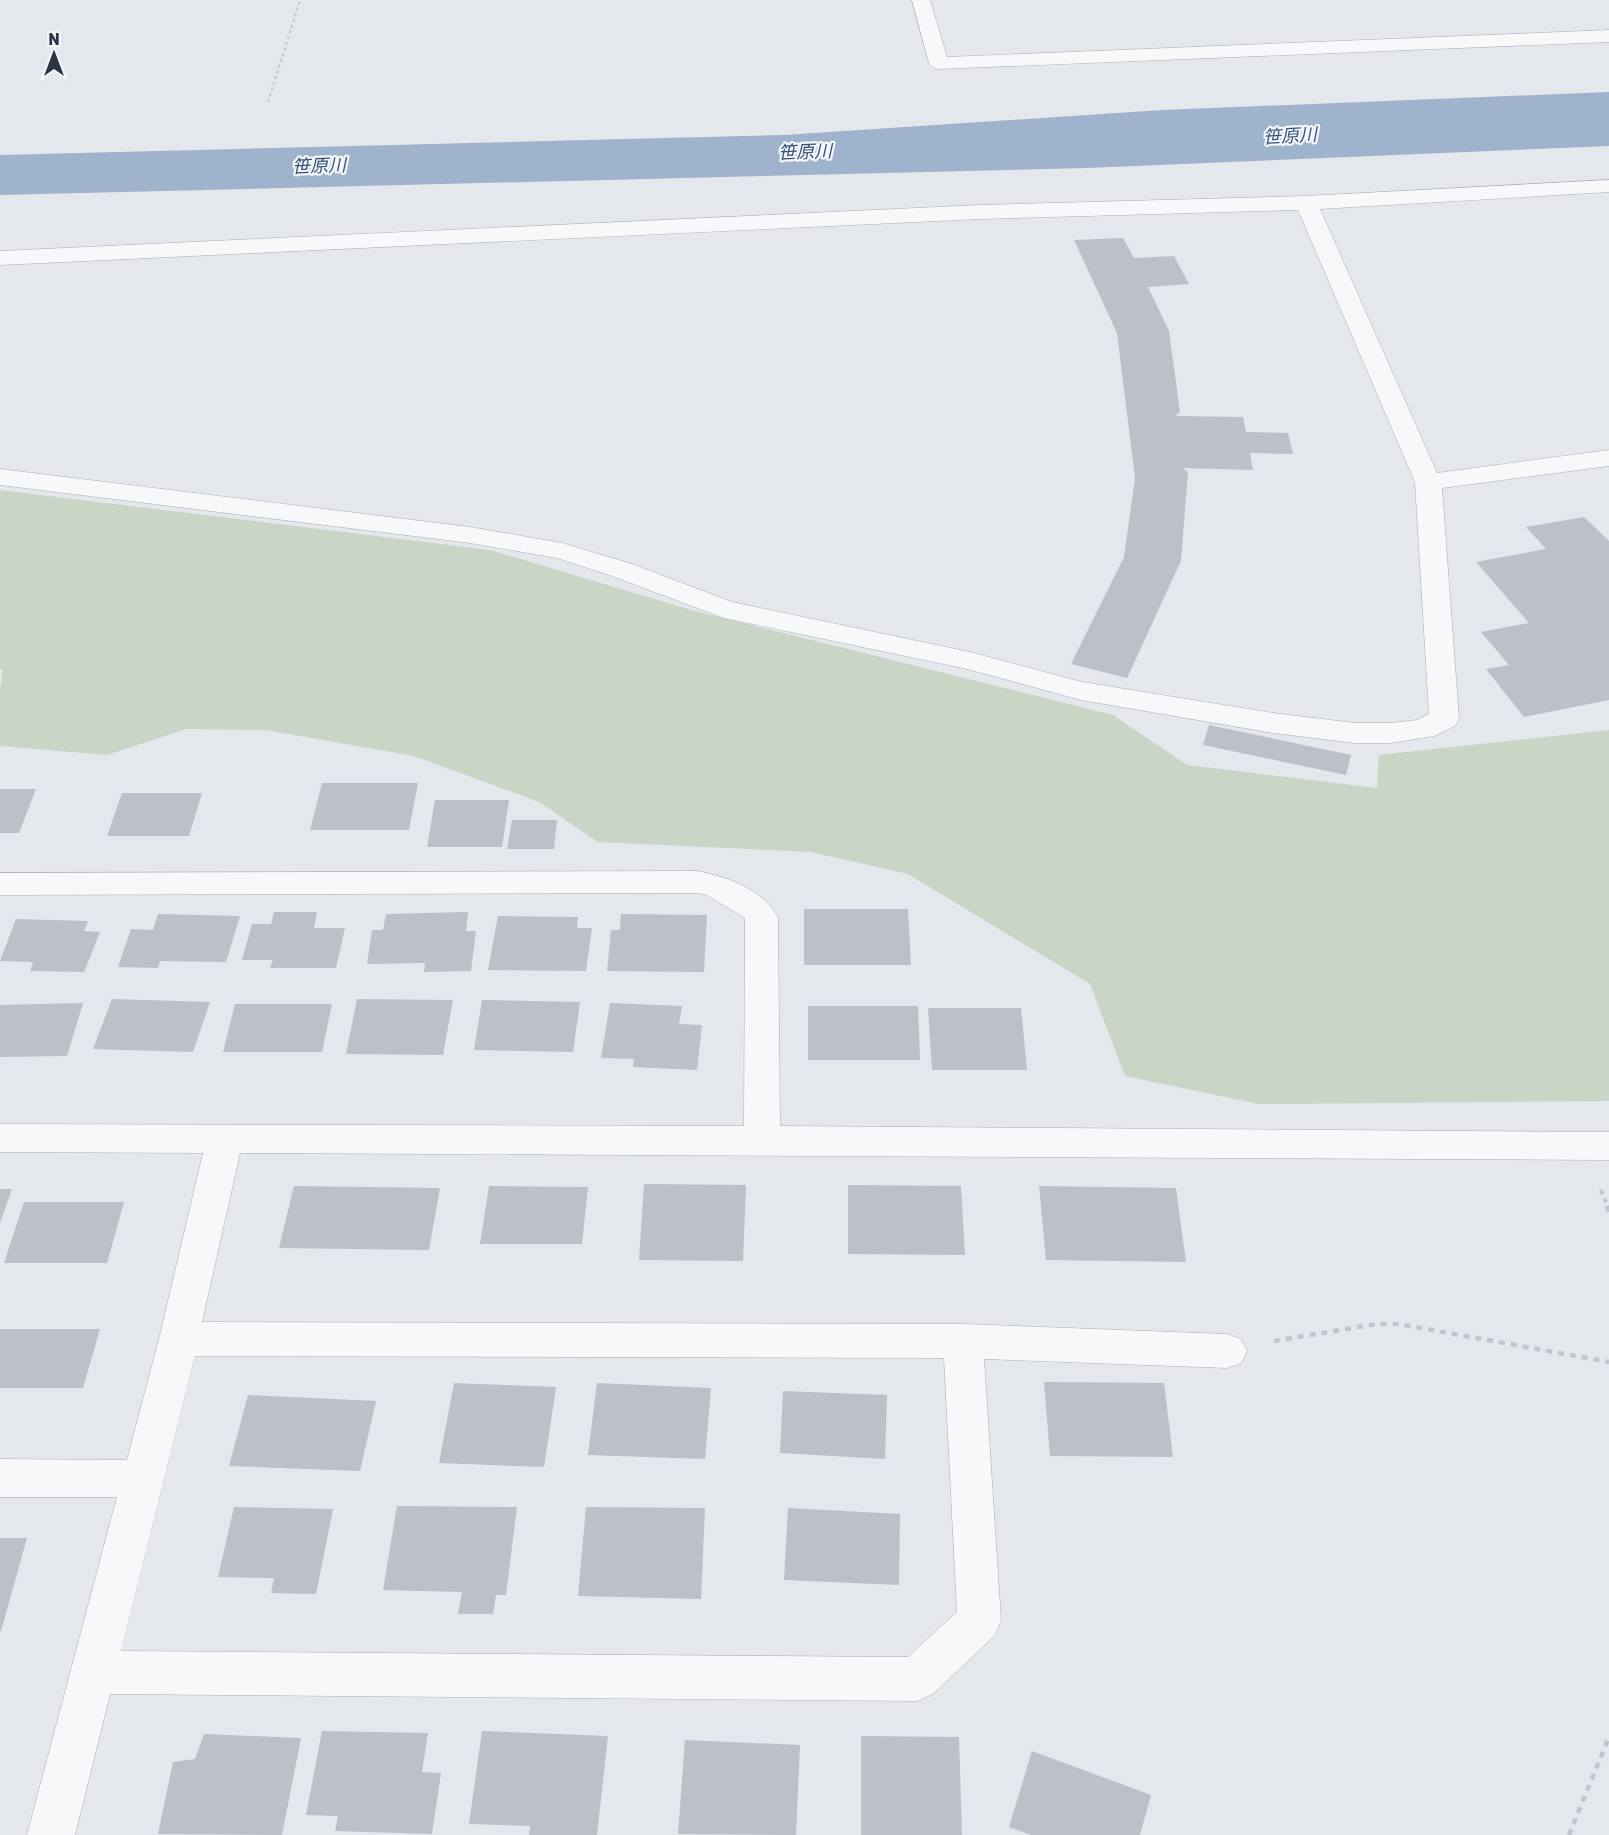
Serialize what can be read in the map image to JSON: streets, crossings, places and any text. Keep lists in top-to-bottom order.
{
  "water": ["笹原川"],
  "north": "top"
}
